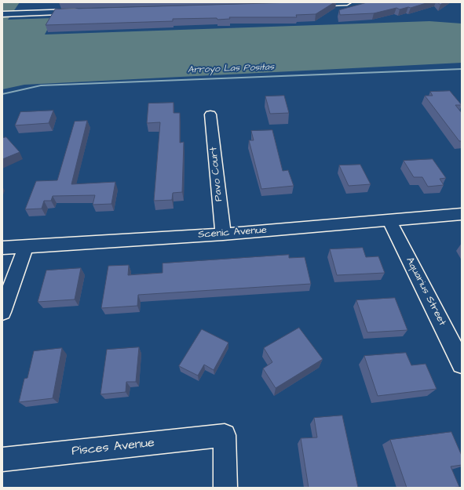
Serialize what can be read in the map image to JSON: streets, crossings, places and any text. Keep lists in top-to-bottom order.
{
  "streets": {
    "street": [
      "Pavo Court",
      "Scenic Avenue",
      "Aquarius Street",
      "Pisces Avenue"
    ]
  },
  "crossings": [
    ["Pavo Court", "Scenic Avenue"],
    ["Scenic Avenue", "Aquarius Street"]
  ],
  "water": ["Arroyo Las Positas"]
}
